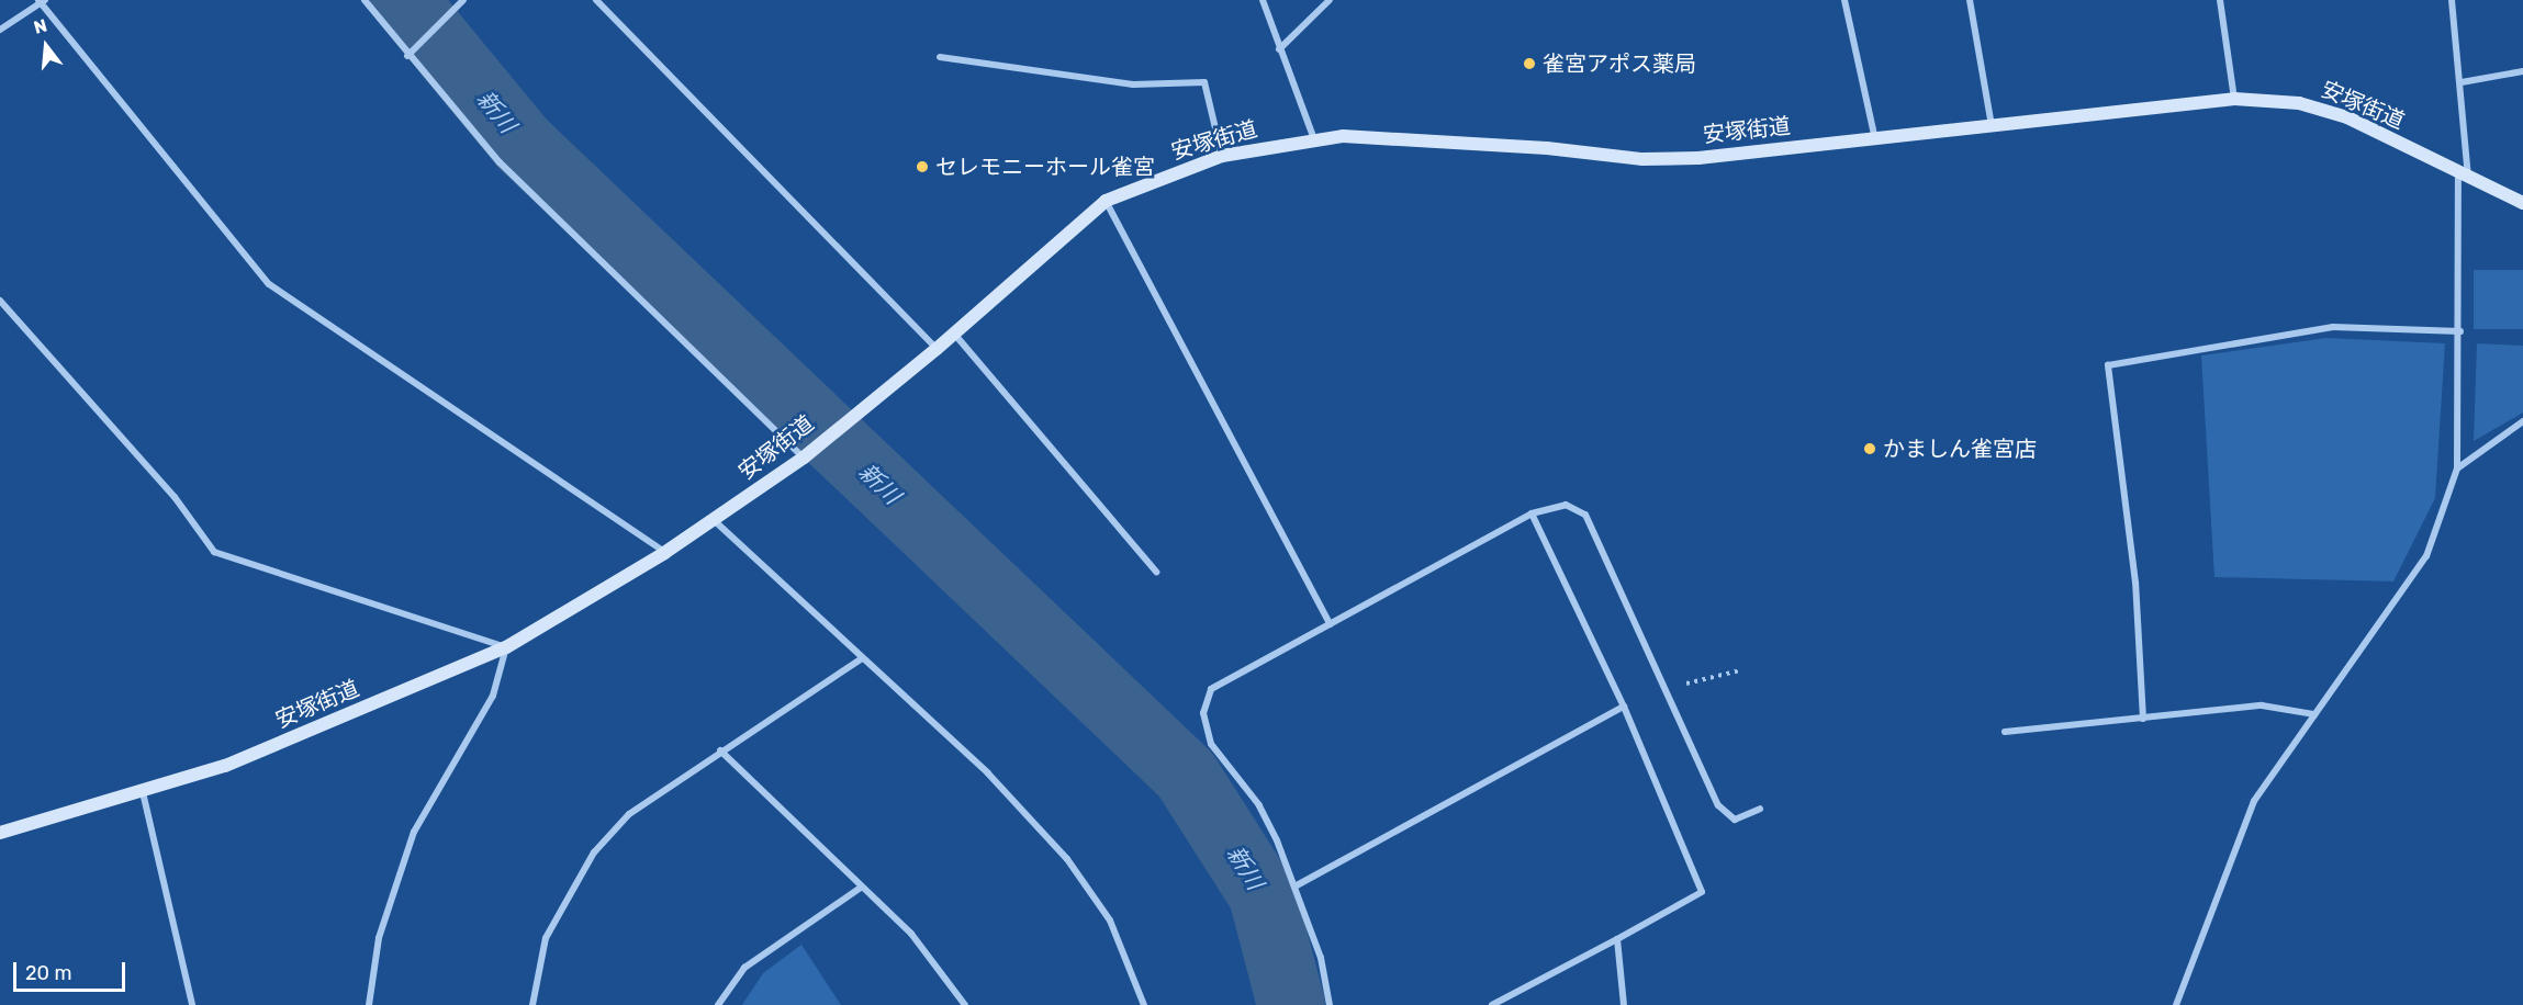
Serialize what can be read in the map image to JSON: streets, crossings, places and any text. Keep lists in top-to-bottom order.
{
  "streets": {
    "main road": ["安塚街道"]
  },
  "water": ["新川"],
  "places": ["雀宮アポス薬局", "セレモニーホール雀宮", "かましん雀宮店"],
  "scale_bar": "20 m",
  "north": "top"
}
